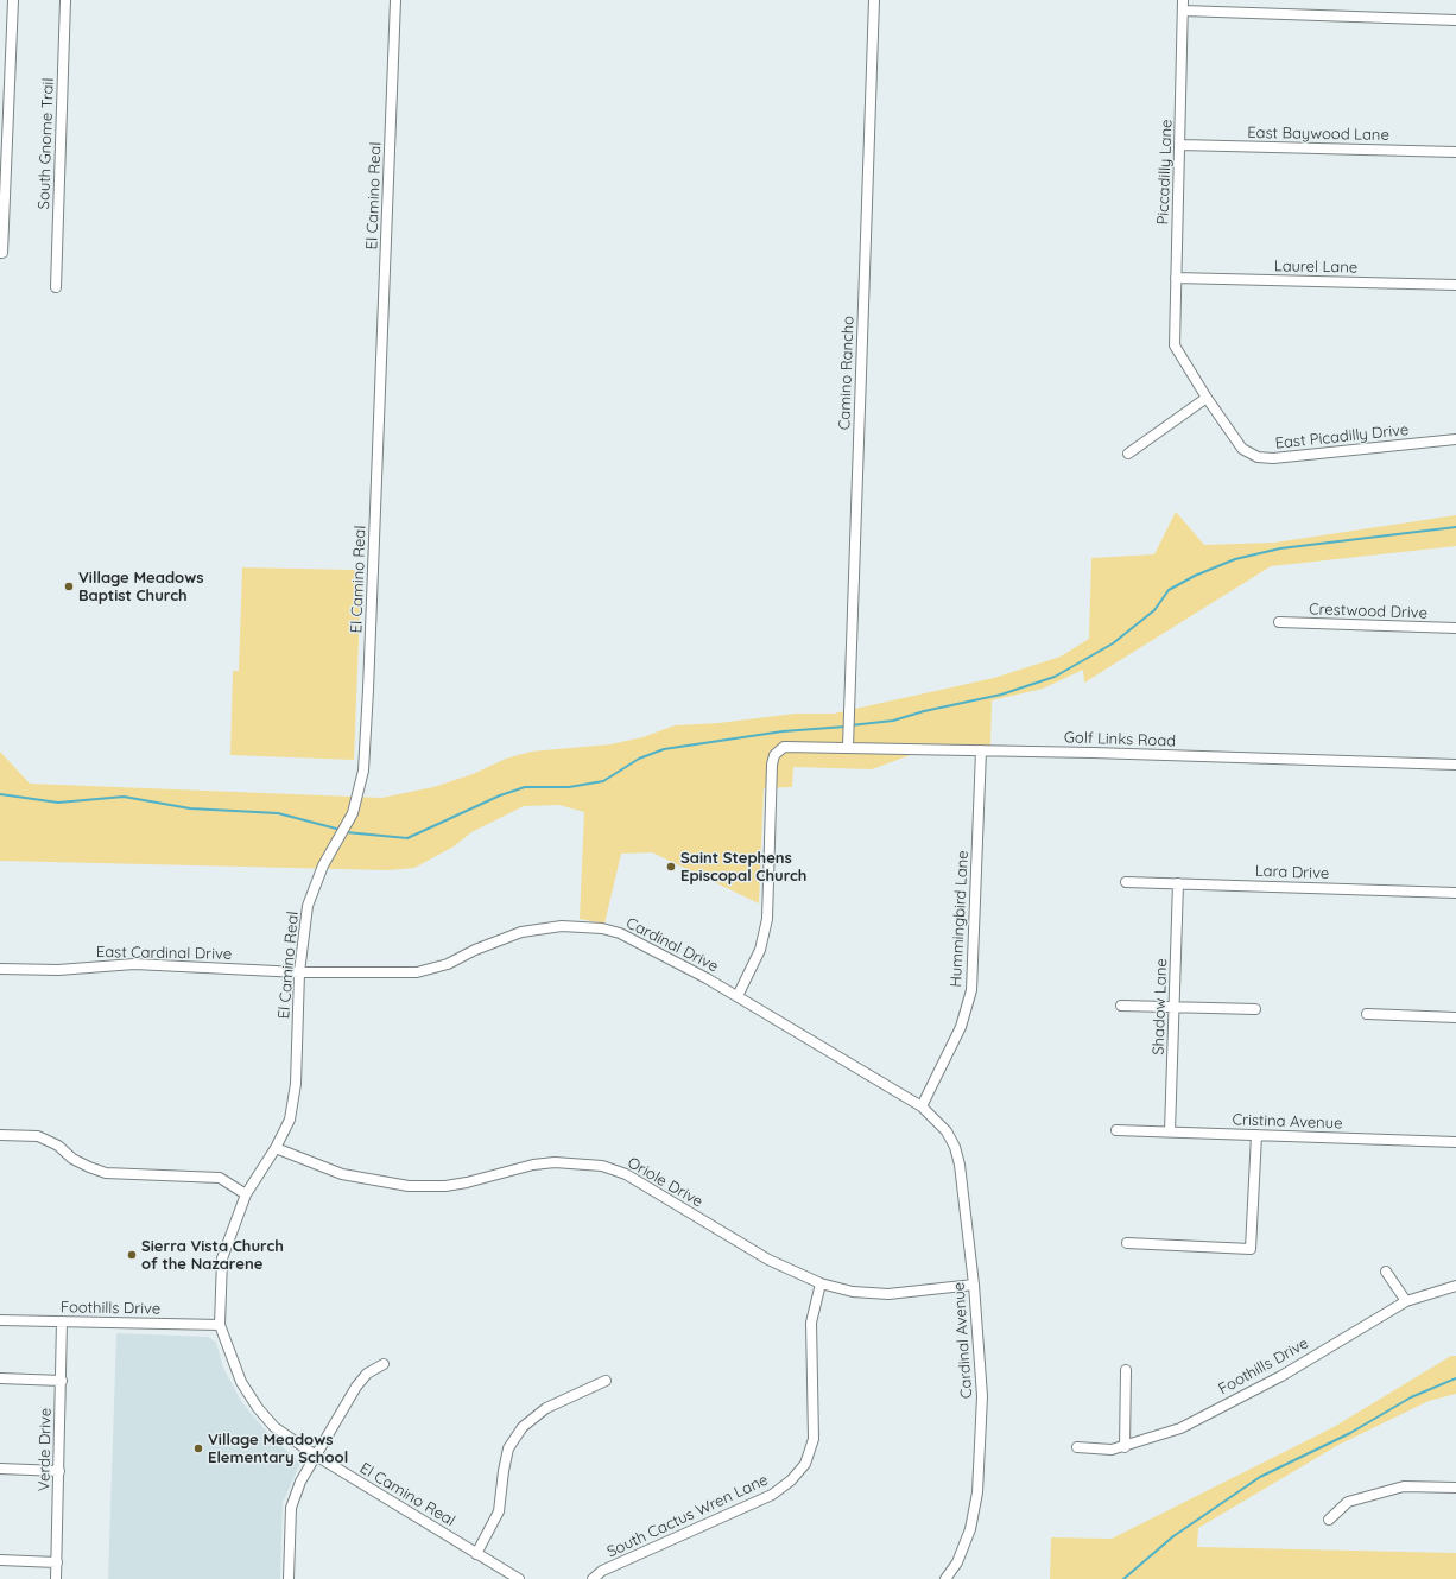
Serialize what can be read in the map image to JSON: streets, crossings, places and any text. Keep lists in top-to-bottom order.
{
  "streets": {
    "street": [
      "East Baywood Lane",
      "South Gnome Trail",
      "Piccadilly Lane",
      "El Camino Real",
      "Laurel Lane",
      "Camino Rancho",
      "East Picadilly Drive",
      "Crestwood Drive",
      "Golf Links Road",
      "Lara Drive",
      "Hummingbird Lane",
      "Cardinal Drive",
      "East Cardinal Drive",
      "Shadow Lane",
      "Cristina Avenue",
      "Oriole Drive",
      "Foothills Drive",
      "Cardinal Avenue",
      "Verde Drive",
      "South Cactus Wren Lane"
    ]
  },
  "crossings": [
    ["East Baywood Lane", "Piccadilly Lane"],
    ["Piccadilly Lane", "Laurel Lane"],
    ["Piccadilly Lane", "East Picadilly Drive"],
    ["El Camino Real", "Cardinal Drive"],
    ["El Camino Real", "East Cardinal Drive"],
    ["El Camino Real", "Oriole Drive"],
    ["El Camino Real", "Foothills Drive"],
    ["Camino Rancho", "Golf Links Road"],
    ["Golf Links Road", "Hummingbird Lane"],
    ["Golf Links Road", "Cardinal Drive"],
    ["Lara Drive", "Shadow Lane"],
    ["Hummingbird Lane", "Cardinal Drive"],
    ["Hummingbird Lane", "Cardinal Avenue"],
    ["Cardinal Drive", "East Cardinal Drive"],
    ["Cardinal Drive", "Cardinal Avenue"],
    ["Shadow Lane", "Cristina Avenue"],
    ["Oriole Drive", "Cardinal Avenue"],
    ["Oriole Drive", "South Cactus Wren Lane"],
    ["Foothills Drive", "Verde Drive"]
  ],
  "places": [
    "Village Meadows Baptist Church",
    "Saint Stephens Episcopal Church",
    "Sierra Vista Church of the Nazarene",
    "Village Meadows Elementary School"
  ]
}
